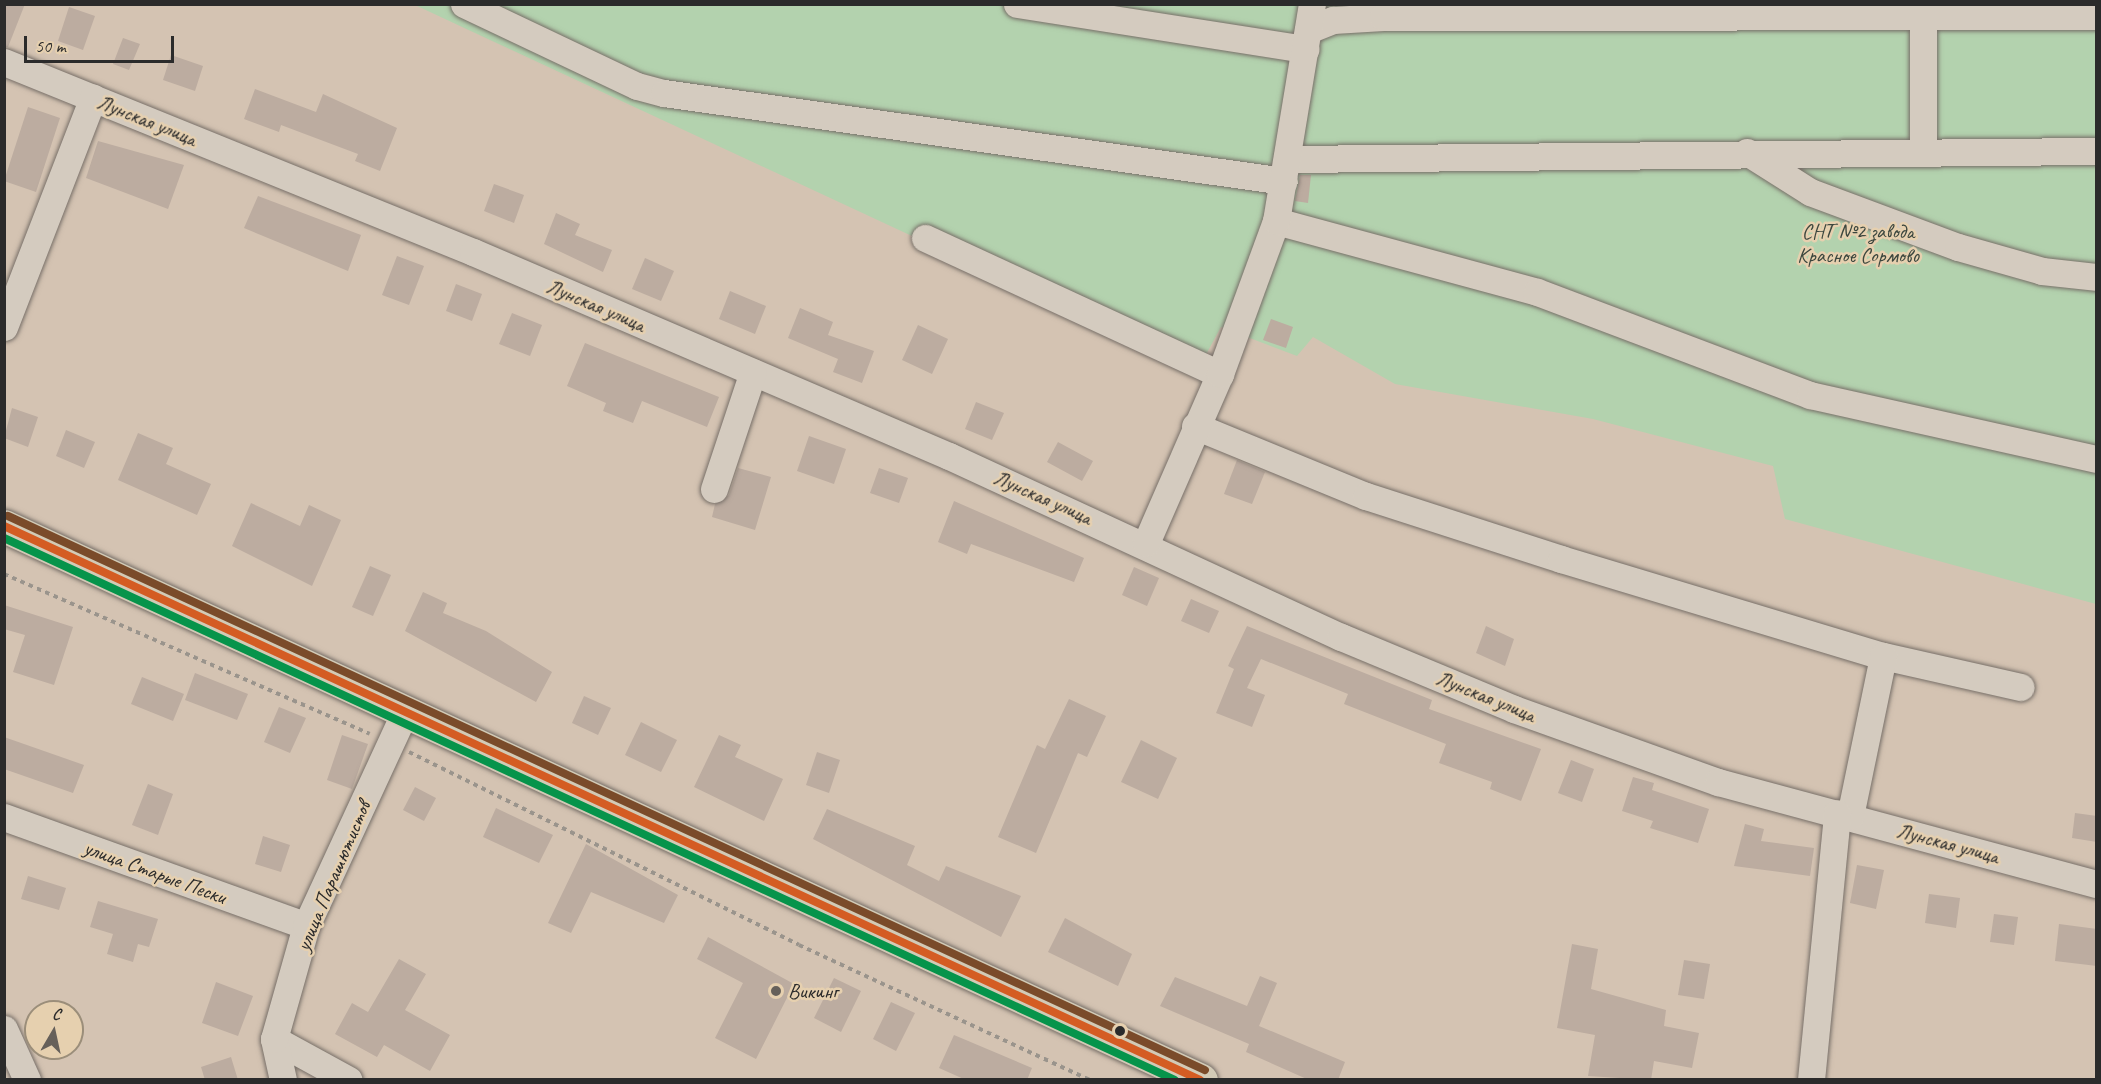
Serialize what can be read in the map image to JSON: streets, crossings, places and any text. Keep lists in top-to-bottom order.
{
  "streets": {
    "street": ["Лунская улица", "улица Старые Пески", "улица Парашютистов"]
  },
  "crossings": [
    ["улица Старые Пески", "улица Парашютистов"]
  ],
  "parks": ["СНТ №2 завода Красное Сормово"],
  "places": ["Викинг"],
  "scale_bar": "50 m",
  "north": "top"
}
